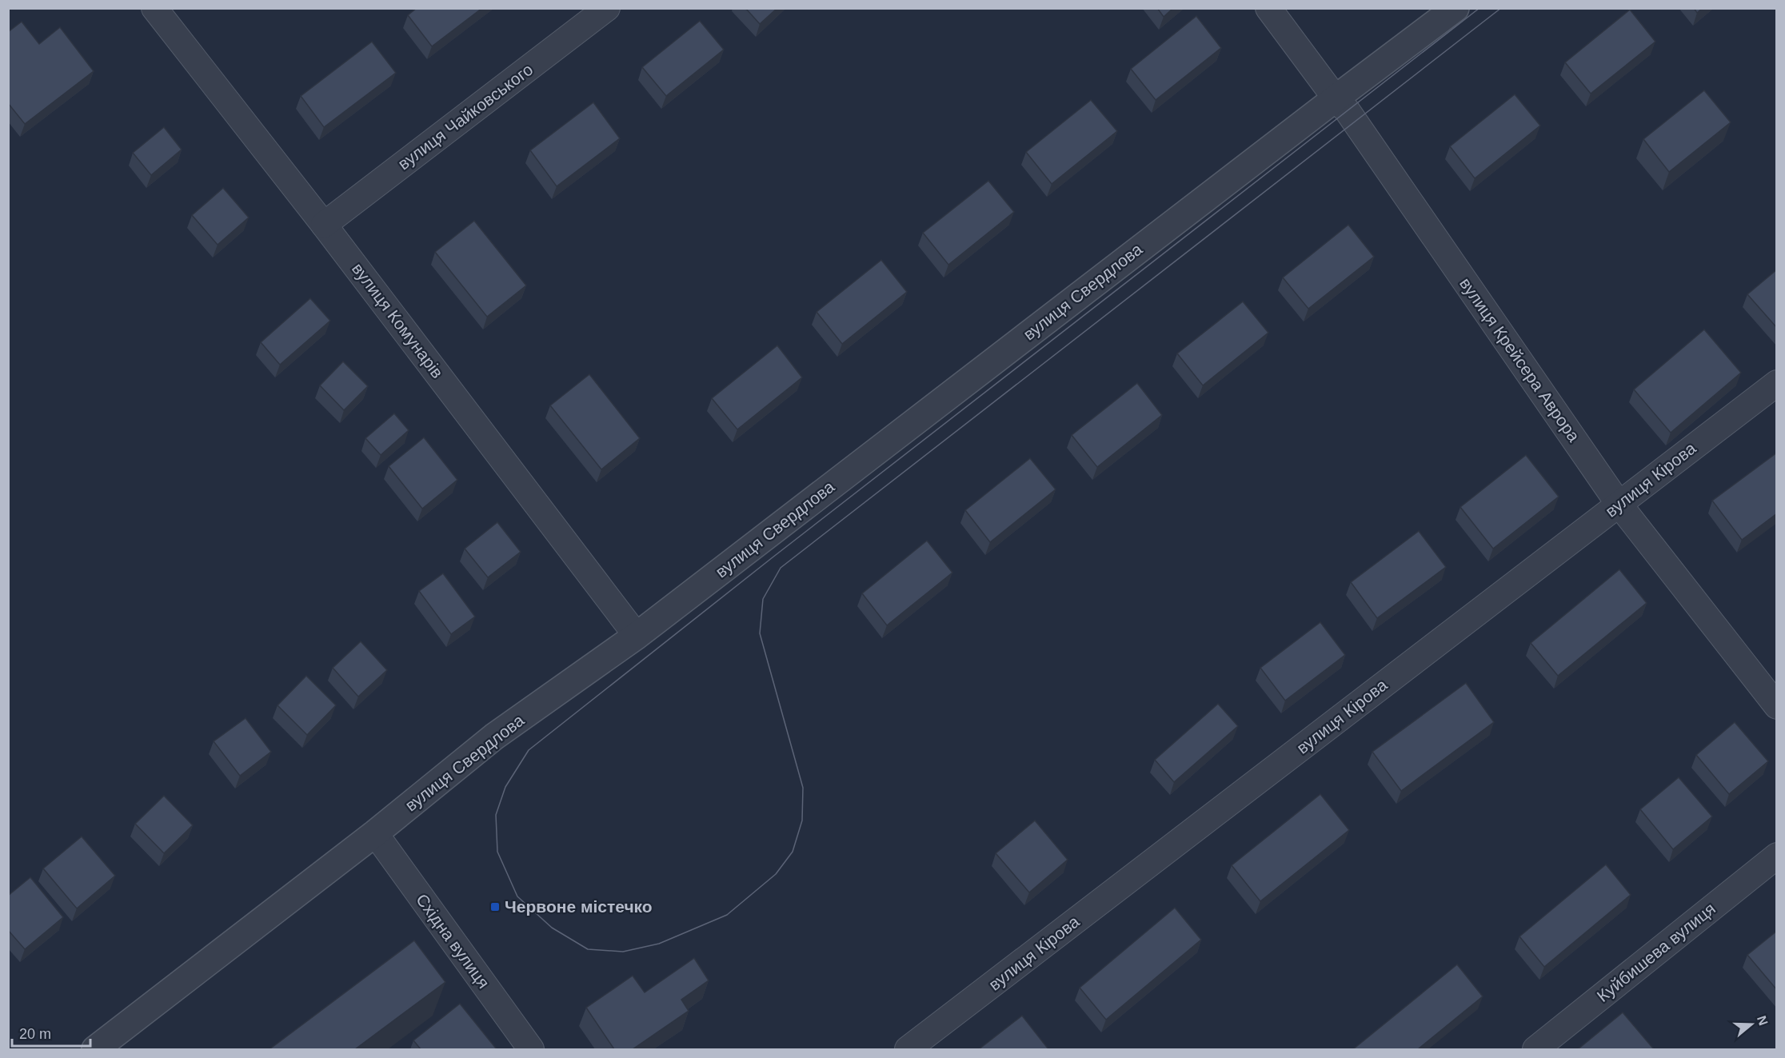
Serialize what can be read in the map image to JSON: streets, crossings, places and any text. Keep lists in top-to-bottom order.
{
  "streets": {
    "street": [
      "вулиця Чайковського",
      "вулиця Свердлова",
      "вулиця Комунарів",
      "вулиця Крейсера Аврора",
      "вулиця Кірова",
      "Східна вулиця",
      "Куйбишева вулиця"
    ]
  },
  "crossings": [
    ["вулиця Чайковського", "вулиця Комунарів"],
    ["вулиця Свердлова", "вулиця Комунарів"],
    ["вулиця Свердлова", "вулиця Крейсера Аврора"],
    ["вулиця Свердлова", "Східна вулиця"],
    ["вулиця Крейсера Аврора", "вулиця Кірова"]
  ],
  "places": {
    "transit": ["Червоне містечко"]
  },
  "scale_bar": "20 m",
  "north": "right"
}
